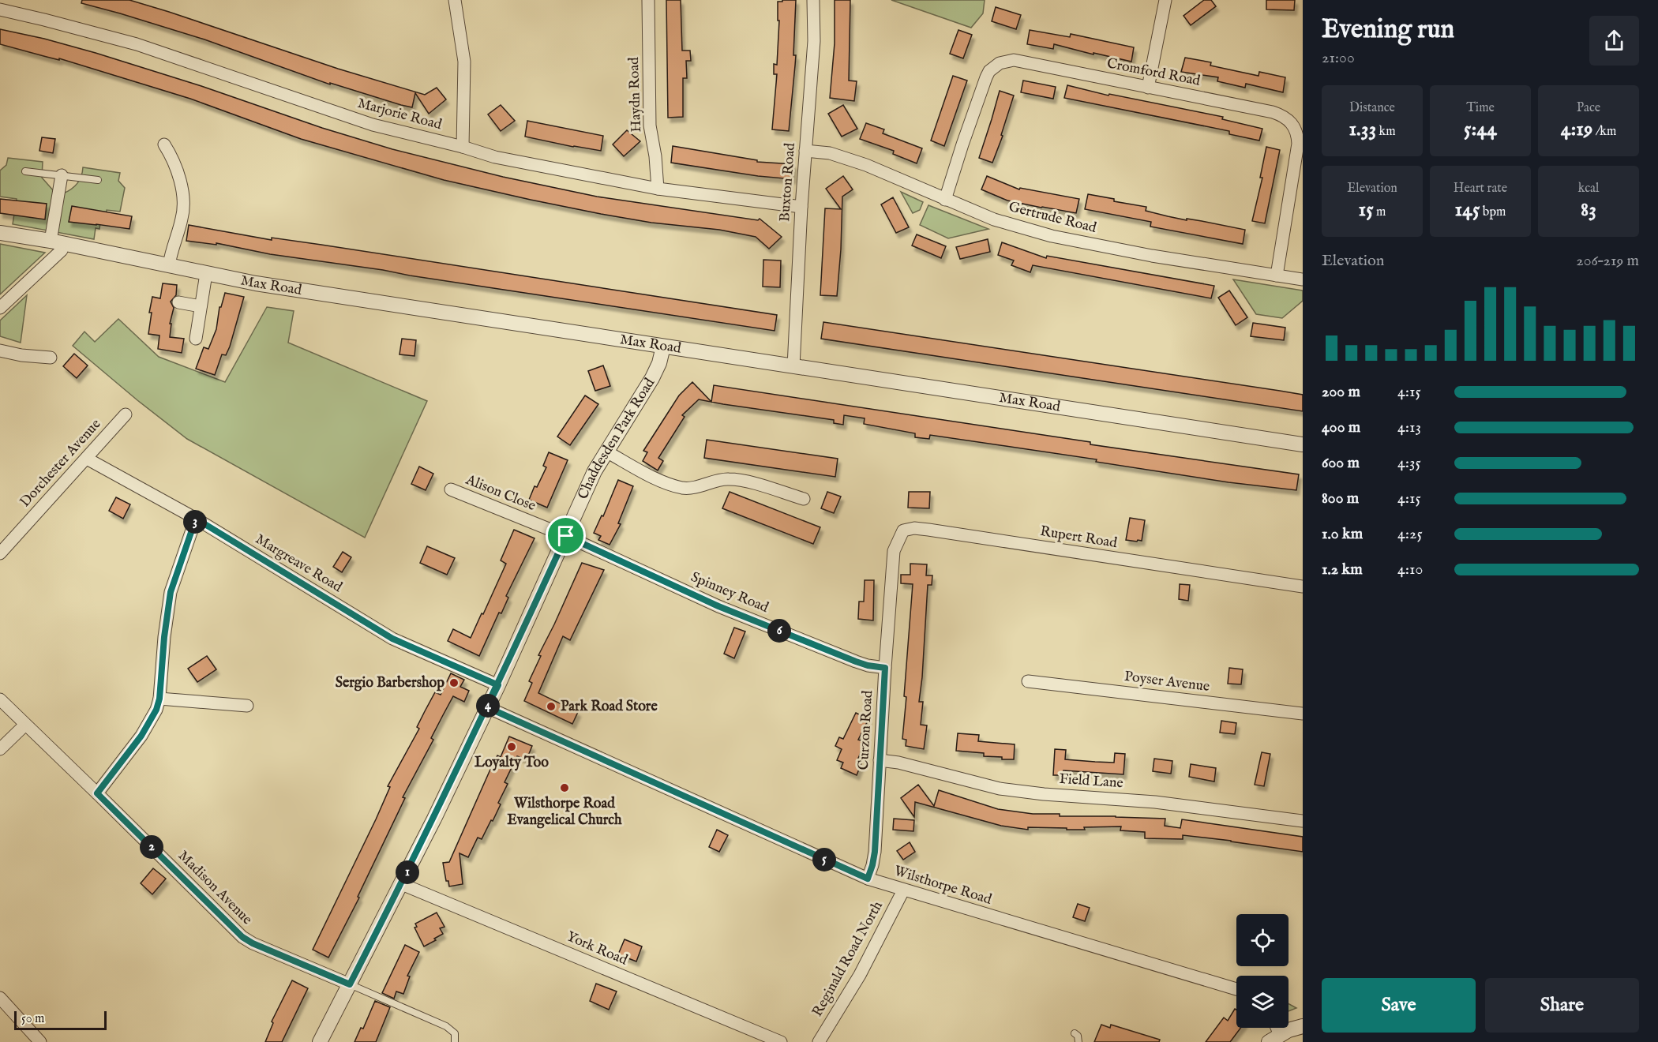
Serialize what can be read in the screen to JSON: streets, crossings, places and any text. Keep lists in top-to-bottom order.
{
  "streets": {
    "street": [
      "Cromford Road",
      "Haydn Road",
      "Marjorie Road",
      "Buxton Road",
      "Gertrude Road",
      "Max Road",
      "Chaddesden Park Road",
      "Dorchester Avenue",
      "Alison Close",
      "Rupert Road",
      "Margreave Road",
      "Spinney Road",
      "Poyser Avenue",
      "Curzon Road",
      "Field Lane",
      "Wilsthorpe Road",
      "Madison Avenue",
      "York Road",
      "Reginald Road North"
    ]
  },
  "crossings": [
    ["Cromford Road", "Gertrude Road"],
    ["Haydn Road", "Marjorie Road"],
    ["Marjorie Road", "Buxton Road"],
    ["Buxton Road", "Gertrude Road"],
    ["Buxton Road", "Max Road"],
    ["Max Road", "Chaddesden Park Road"],
    ["Chaddesden Park Road", "Alison Close"],
    ["Chaddesden Park Road", "Margreave Road"],
    ["Chaddesden Park Road", "Spinney Road"],
    ["Chaddesden Park Road", "Wilsthorpe Road"],
    ["Chaddesden Park Road", "Madison Avenue"],
    ["Chaddesden Park Road", "York Road"],
    ["Dorchester Avenue", "Margreave Road"],
    ["Alison Close", "Spinney Road"],
    ["Rupert Road", "Curzon Road"],
    ["Spinney Road", "Curzon Road"],
    ["Curzon Road", "Field Lane"],
    ["Curzon Road", "Wilsthorpe Road"],
    ["Wilsthorpe Road", "Reginald Road North"]
  ],
  "places": [
    "Sergio Barbershop",
    "Park Road Store",
    "Loyalty Too",
    "Wilsthorpe Road Evangelical Church"
  ],
  "scale_bar": "50 m",
  "page": {
    "heading": ["Evening run", "21:00"],
    "stats": [
      ["Distance", "1.33 km"],
      ["Time", "5:44"],
      ["Pace", "4:19 /km"],
      ["Elevation", "15 m"],
      ["Heart rate", "145 bpm"],
      ["kcal", "83"]
    ],
    "chart": ["Elevation", "206–219 m"],
    "list": [
      {
        "name": "200 m",
        "note": "4:15"
      },
      {
        "name": "400 m",
        "note": "4:13"
      },
      {
        "name": "600 m",
        "note": "4:35"
      },
      {
        "name": "800 m",
        "note": "4:15"
      },
      {
        "name": "1.0 km",
        "note": "4:25"
      },
      {
        "name": "1.2 km",
        "note": "4:10"
      }
    ],
    "pins": [
      "3",
      "6",
      "4",
      "2",
      "5",
      "1"
    ],
    "buttons": ["Save", "Share"],
    "scale": "50 m"
  }
}
